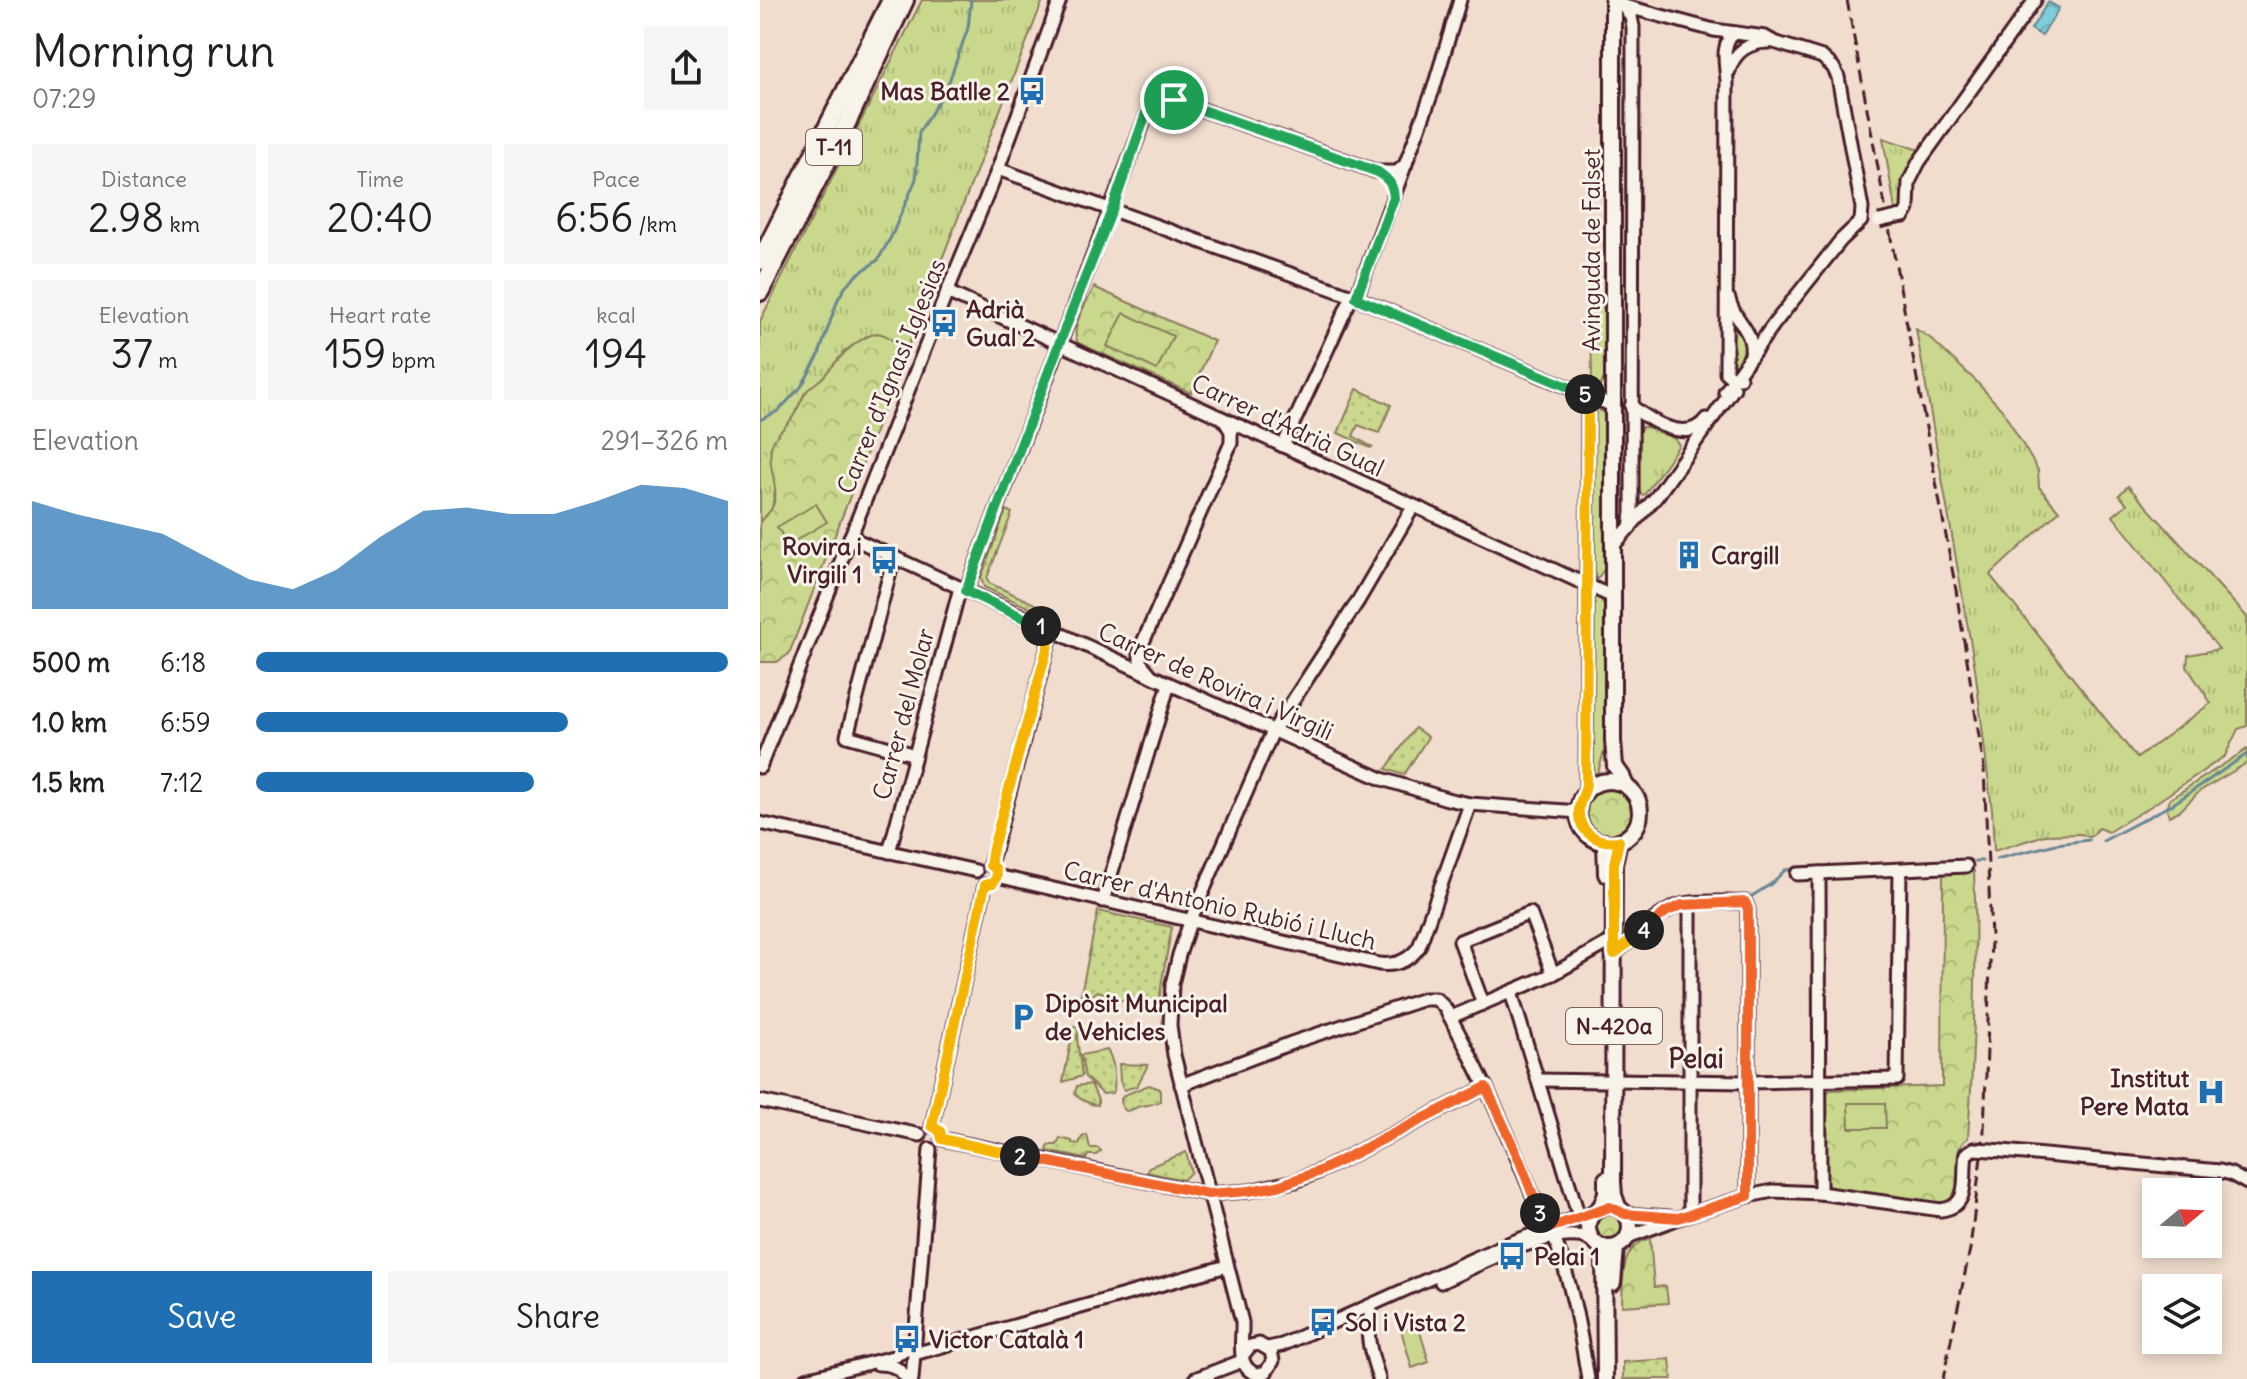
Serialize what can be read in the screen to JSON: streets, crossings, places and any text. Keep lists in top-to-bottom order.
{
  "streets": {
    "highway": ["T-11"],
    "main road": ["Avinguda de Falset", "N-420a"],
    "street": [
      "Carrer d'Ignasi Iglesias",
      "Carrer d'Adrià Gual",
      "Carrer de Rovira i Virgili",
      "Carrer del Molar",
      "Carrer d'Antonio Rubió i Lluch"
    ]
  },
  "crossings": [
    ["Avinguda de Falset", "Carrer d'Adrià Gual"],
    ["Avinguda de Falset", "Carrer de Rovira i Virgili"],
    ["Avinguda de Falset", "N-420a"],
    ["Carrer d'Ignasi Iglesias", "Carrer d'Adrià Gual"],
    ["Carrer d'Ignasi Iglesias", "Carrer de Rovira i Virgili"],
    ["Carrer d'Adrià Gual", "Carrer del Molar"],
    ["Carrer de Rovira i Virgili", "Carrer del Molar"],
    ["Carrer de Rovira i Virgili", "Carrer d'Antonio Rubió i Lluch"],
    ["Carrer de Rovira i Virgili", "N-420a"]
  ],
  "districts": ["Pelai"],
  "places": {
    "bus stop": [
      "Mas Batlle 2",
      "Adrià Gual 2",
      "Rovira i Virgili 1",
      "Pelai 1",
      "Sol i Vista 2",
      "Victor Català 1"
    ],
    "building": ["Cargill"],
    "parking": ["Dipòsit Municipal de Vehicles"],
    "hospital": ["Institut Pere Mata"]
  },
  "north": "right",
  "page": {
    "heading": ["Morning run", "07:29"],
    "stats": [
      ["Distance", "2.98 km"],
      ["Time", "20:40"],
      ["Pace", "6:56 /km"],
      ["Elevation", "37 m"],
      ["Heart rate", "159 bpm"],
      ["kcal", "194"]
    ],
    "pins": [
      "5",
      "1",
      "4",
      "2",
      "3"
    ],
    "chart": ["Elevation", "291–326 m"],
    "list": [
      {
        "name": "500 m",
        "note": "6:18"
      },
      {
        "name": "1.0 km",
        "note": "6:59"
      },
      {
        "name": "1.5 km",
        "note": "7:12"
      }
    ],
    "buttons": ["Save", "Share"]
  }
}
